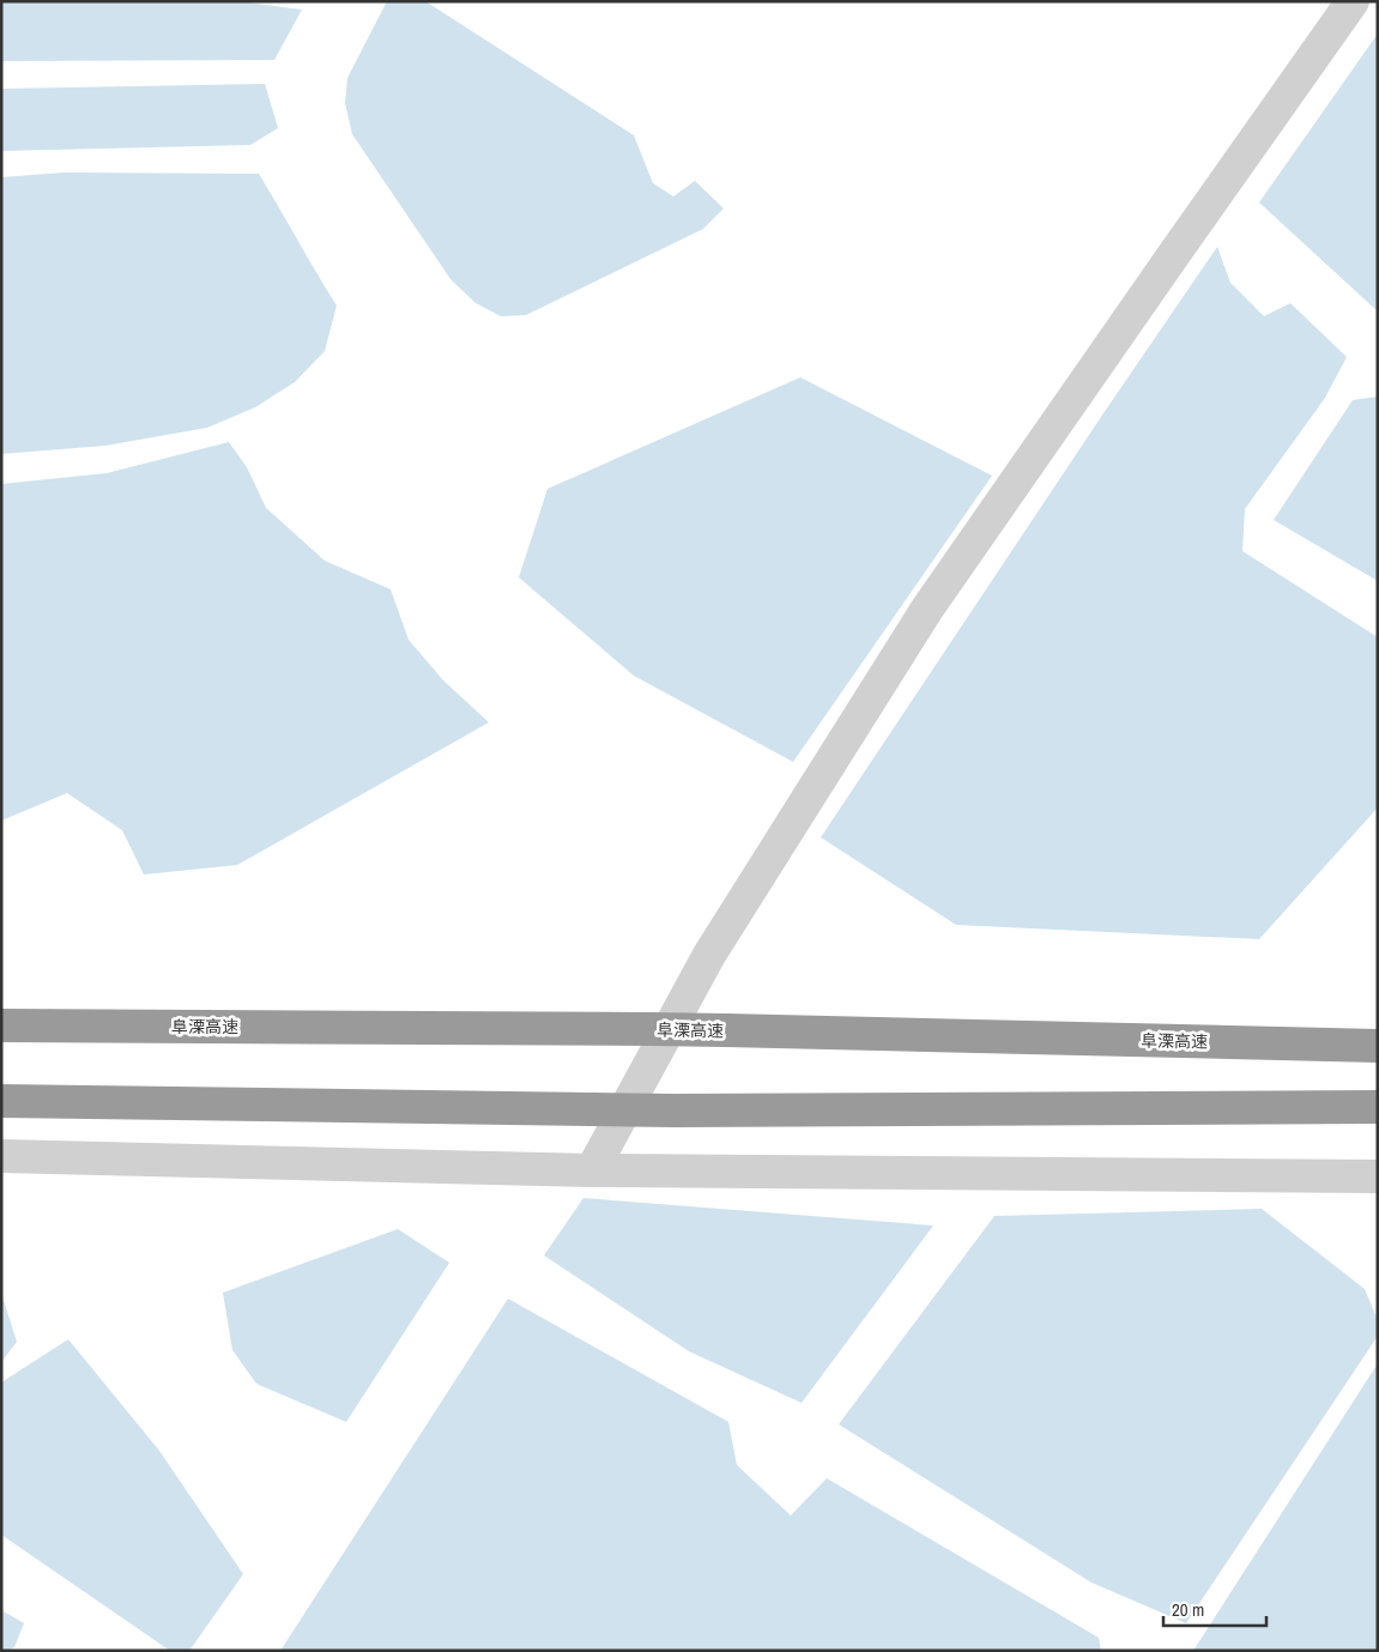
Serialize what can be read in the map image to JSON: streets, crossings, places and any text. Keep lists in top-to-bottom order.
{
  "streets": {
    "highway": ["阜溧高速"]
  },
  "scale_bar": "20 m"
}
